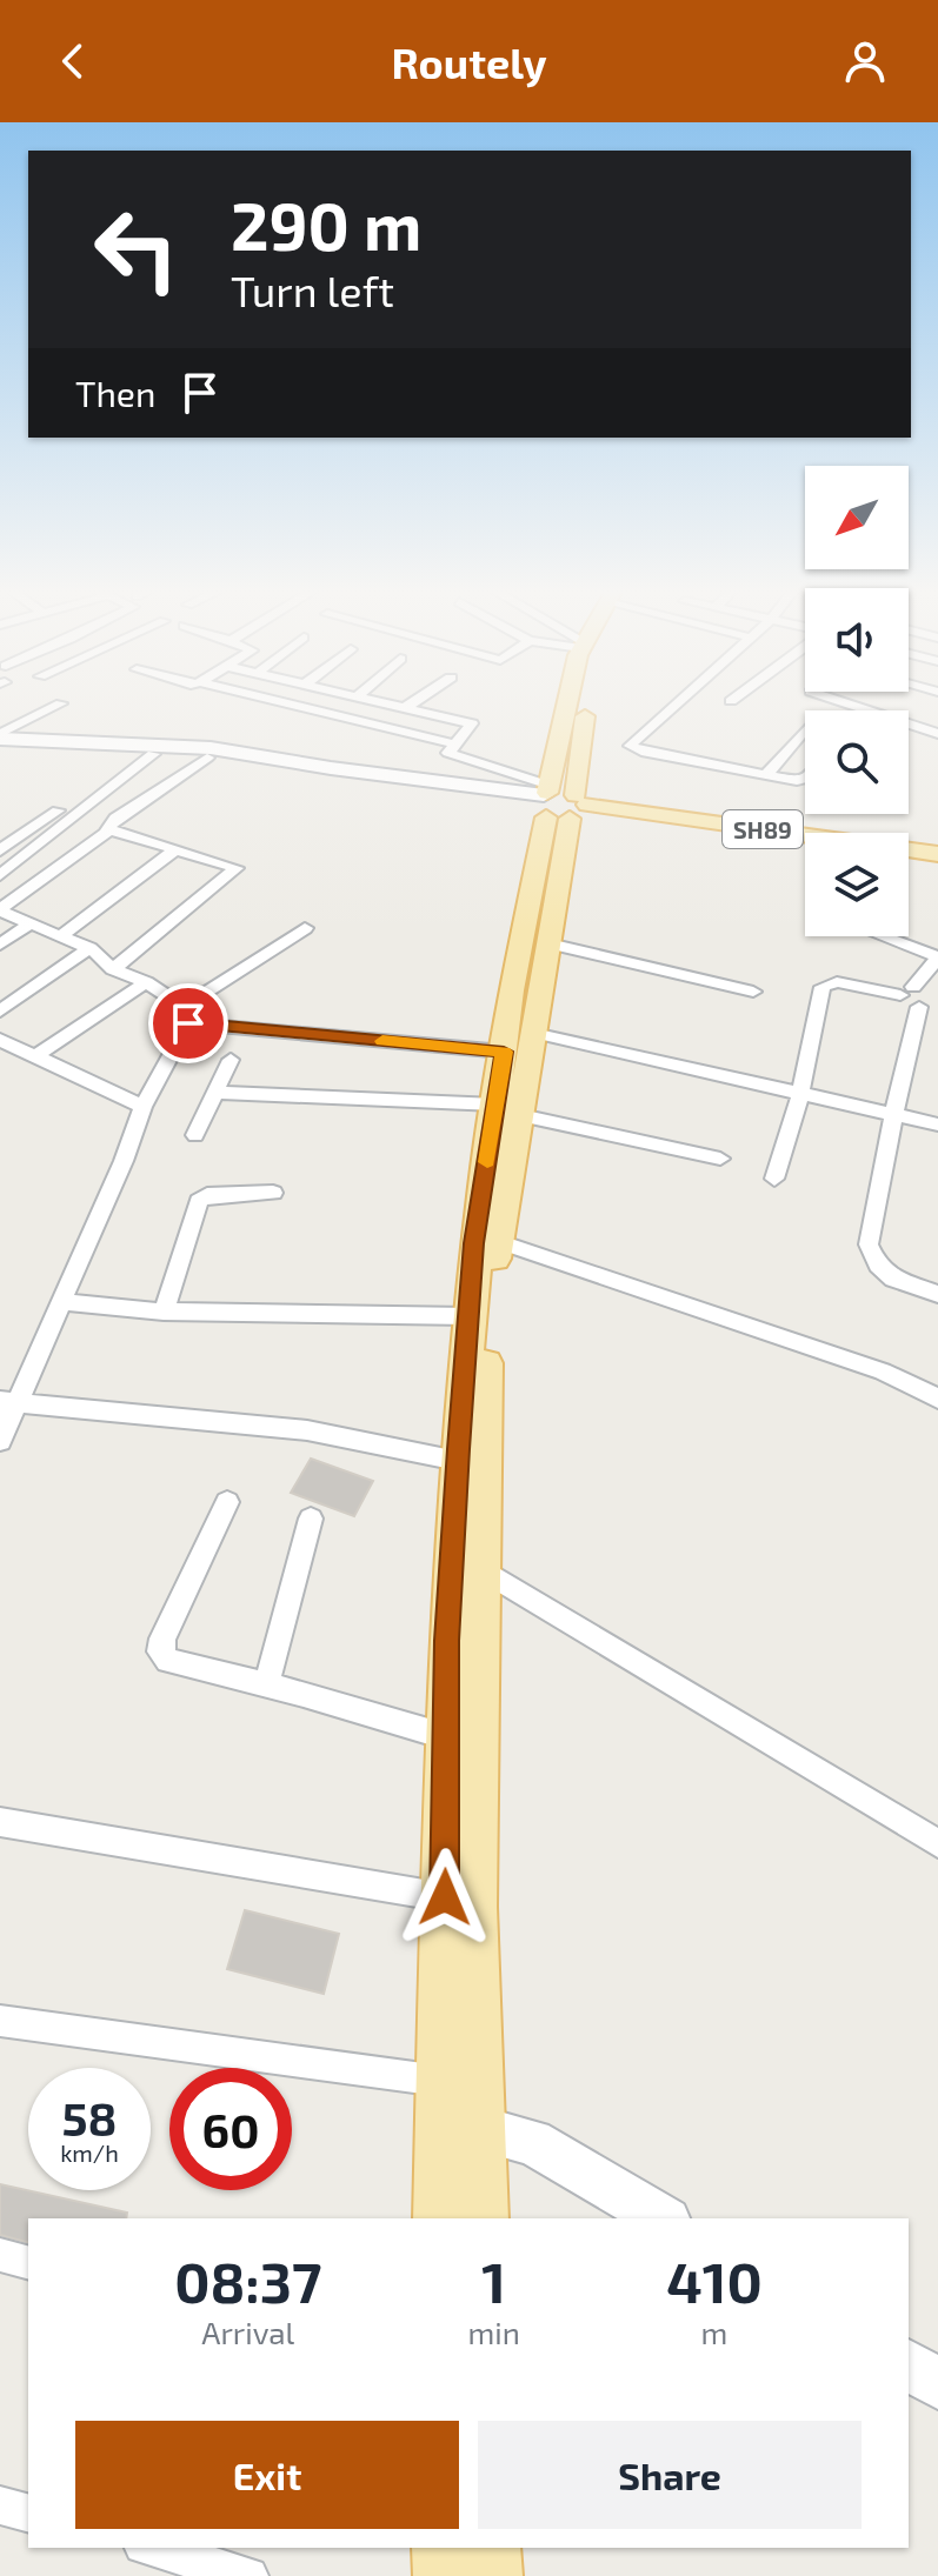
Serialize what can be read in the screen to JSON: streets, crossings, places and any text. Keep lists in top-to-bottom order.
{
  "streets": {
    "main road": ["SH89"]
  },
  "north": "bottom left",
  "page": {
    "header": "Routely",
    "turn": ["290 m", "Turn left"],
    "then": "Then",
    "speed": "58 km/h",
    "limit": "60",
    "eta": [
      "08:37",
      "Arrival",
      "1",
      "min",
      "410",
      "m"
    ],
    "buttons": ["Exit", "Share"]
  }
}
